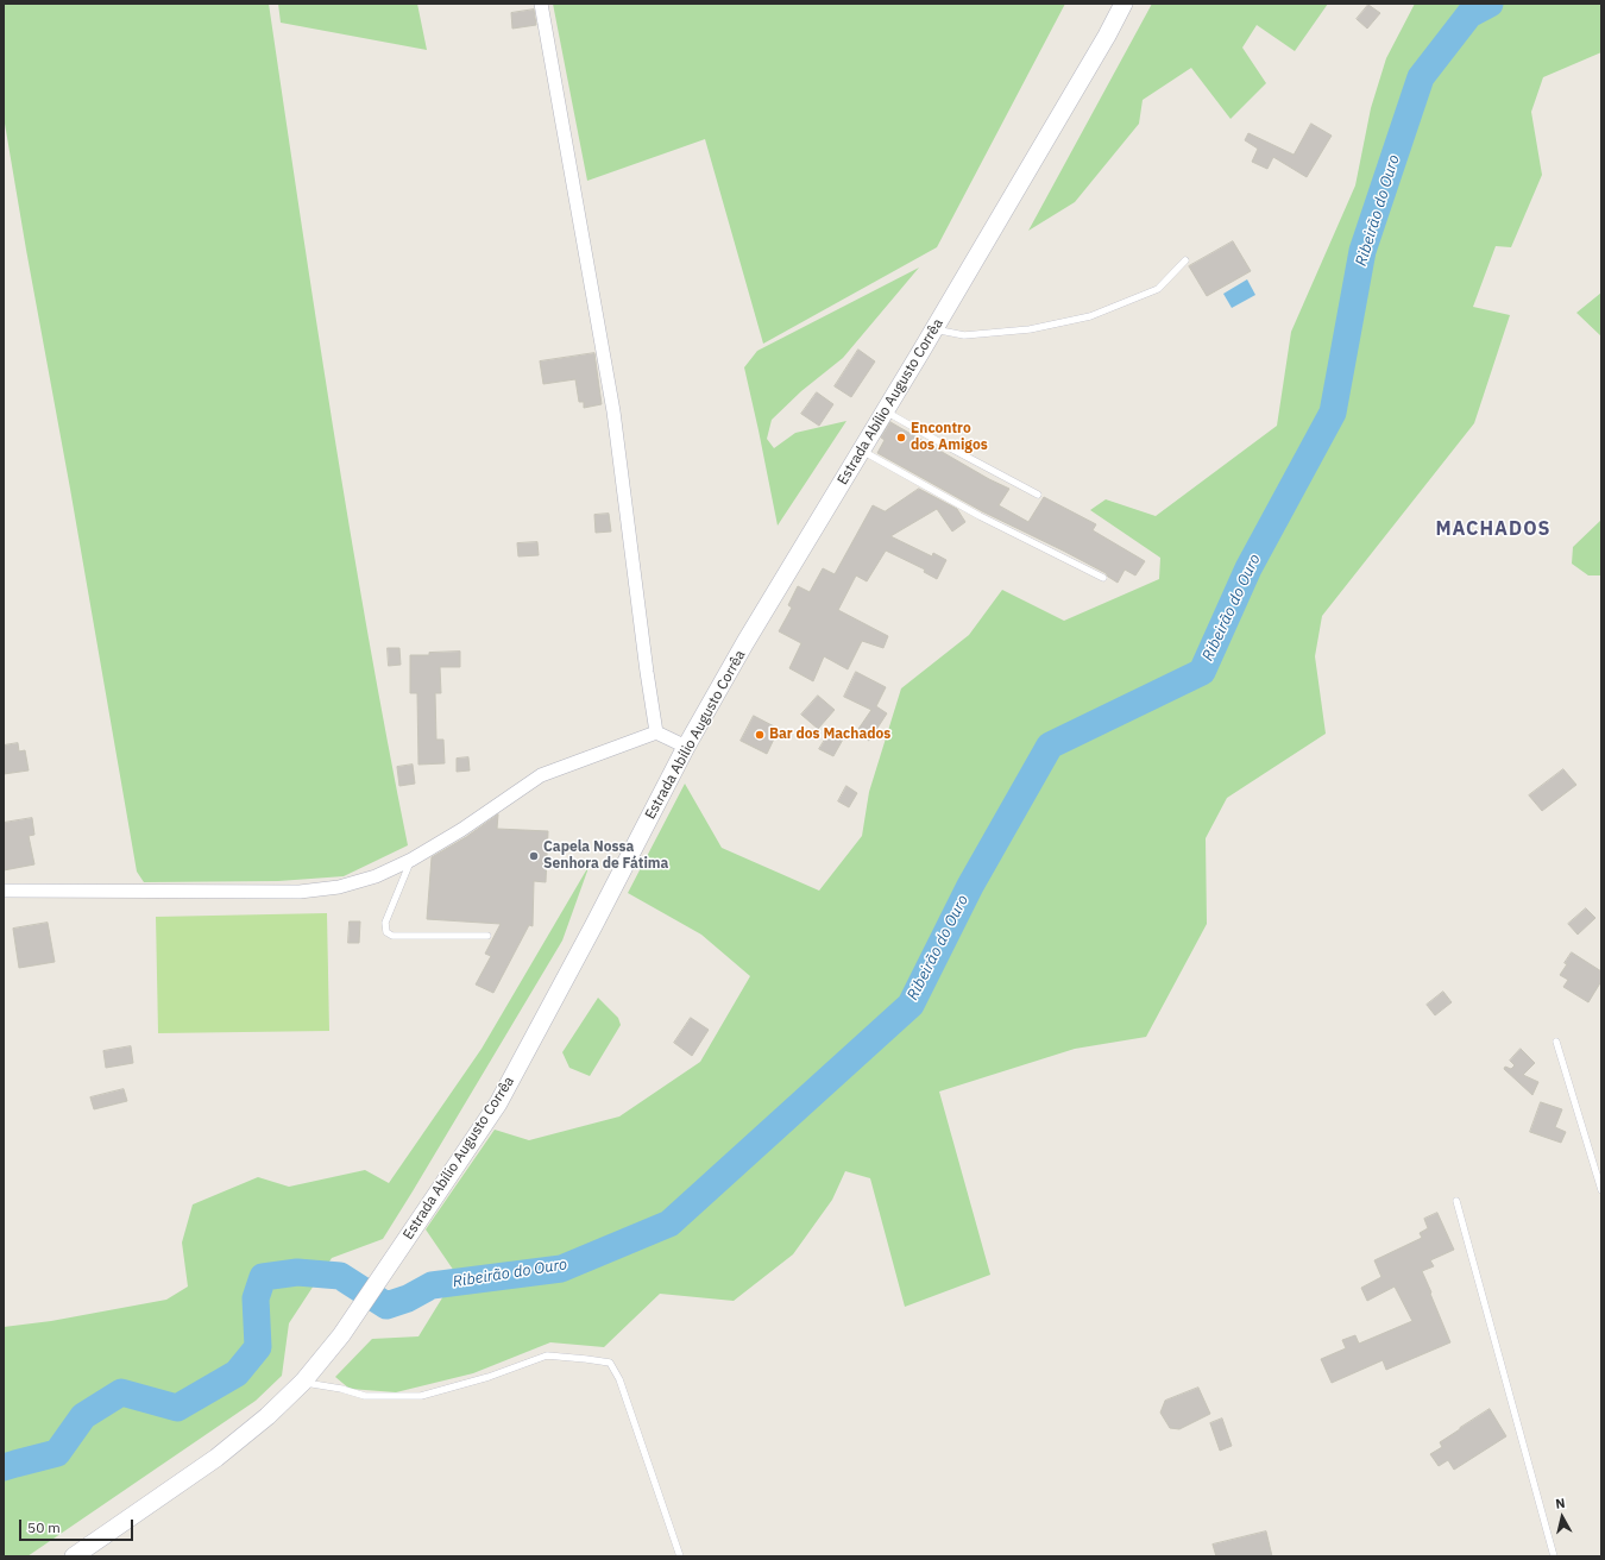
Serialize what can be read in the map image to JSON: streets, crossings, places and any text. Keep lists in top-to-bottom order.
{
  "streets": {
    "main road": ["Estrada Abílio Augusto Corrêa"]
  },
  "districts": ["MACHADOS"],
  "water": ["Ribeirão do Ouro"],
  "places": ["Encontro dos Amigos", "Bar dos Machados", "Capela Nossa Senhora de Fátima"],
  "scale_bar": "50 m",
  "north": "top"
}
